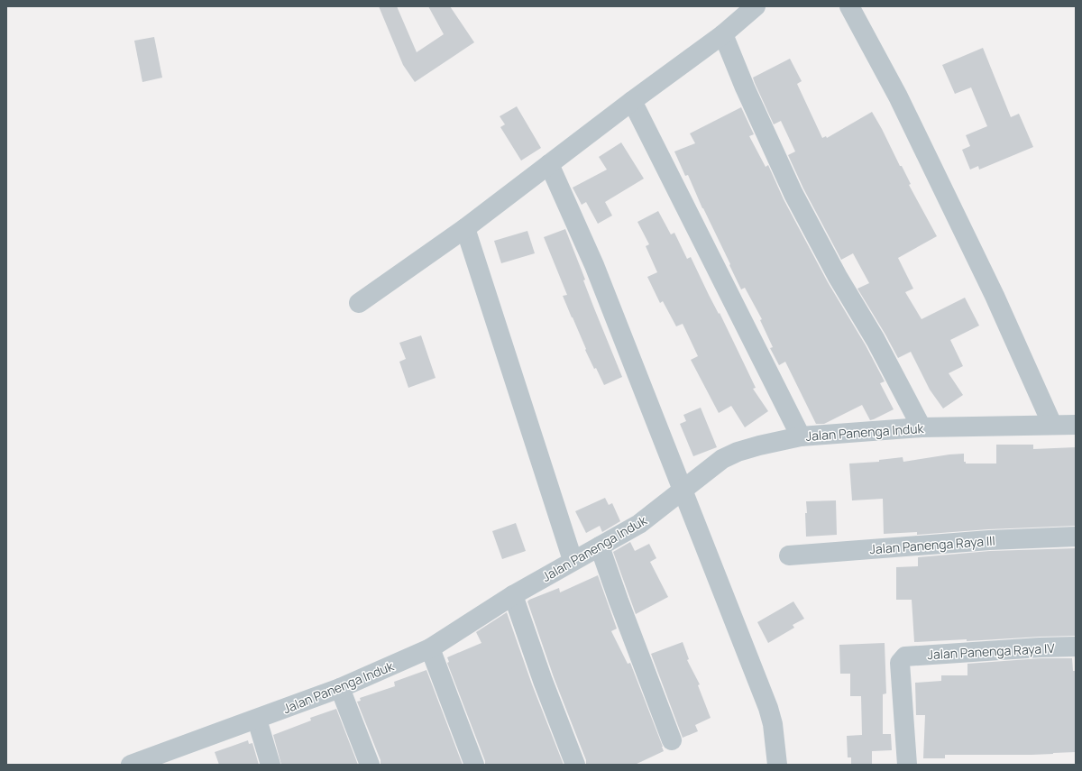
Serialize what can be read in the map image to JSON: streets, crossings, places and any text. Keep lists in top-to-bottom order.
{
  "streets": {
    "street": ["Jalan Panenga Induk", "Jalan Panenga Raya III", "Jalan Panenga Raya IV"]
  }
}
